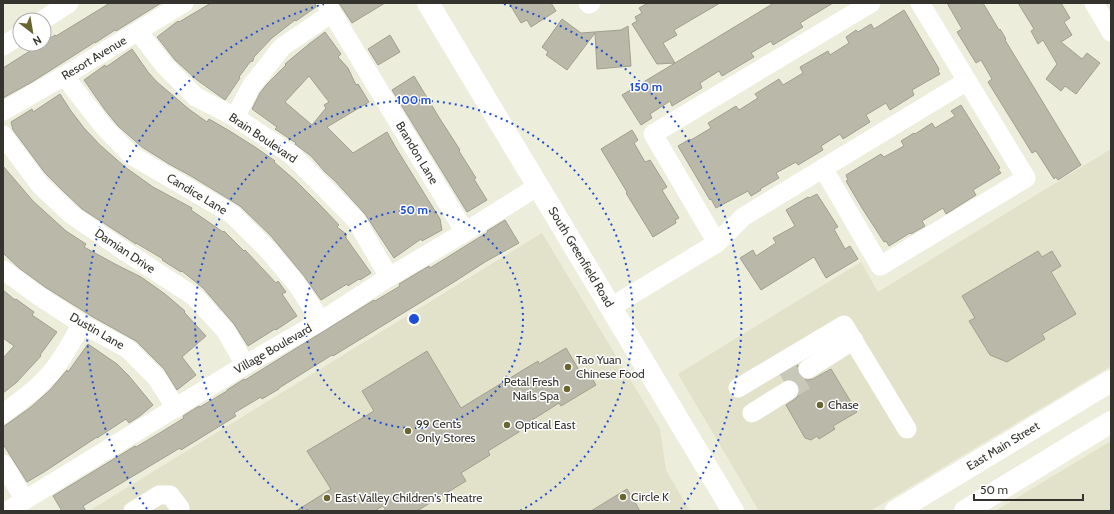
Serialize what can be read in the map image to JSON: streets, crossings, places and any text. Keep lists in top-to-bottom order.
{
  "streets": {
    "main road": ["South Greenfield Road", "East Main Street"],
    "street": [
      "Resort Avenue",
      "Brain Boulevard",
      "Brandon Lane",
      "Candice Lane",
      "Damian Drive",
      "Dustin Lane",
      "Village Boulevard"
    ]
  },
  "crossings": [
    ["Resort Avenue", "Brain Boulevard"],
    ["Resort Avenue", "Candice Lane"],
    ["Brain Boulevard", "Brandon Lane"],
    ["Brain Boulevard", "Village Boulevard"],
    ["Brandon Lane", "Village Boulevard"],
    ["Candice Lane", "Village Boulevard"],
    ["Damian Drive", "Village Boulevard"],
    ["South Greenfield Road", "Village Boulevard"],
    ["Dustin Lane", "Village Boulevard"]
  ],
  "places": [
    "Tao Yuan Chinese Food",
    "Petal Fresh Nails Spa",
    "Chase",
    "Optical East",
    "99 Cents Only Stores",
    "Circle K",
    "East Valley Children's Theatre"
  ],
  "scale_bar": "50 m",
  "north": "bottom right",
  "rings": ["150 m", "100 m", "50 m"]
}
